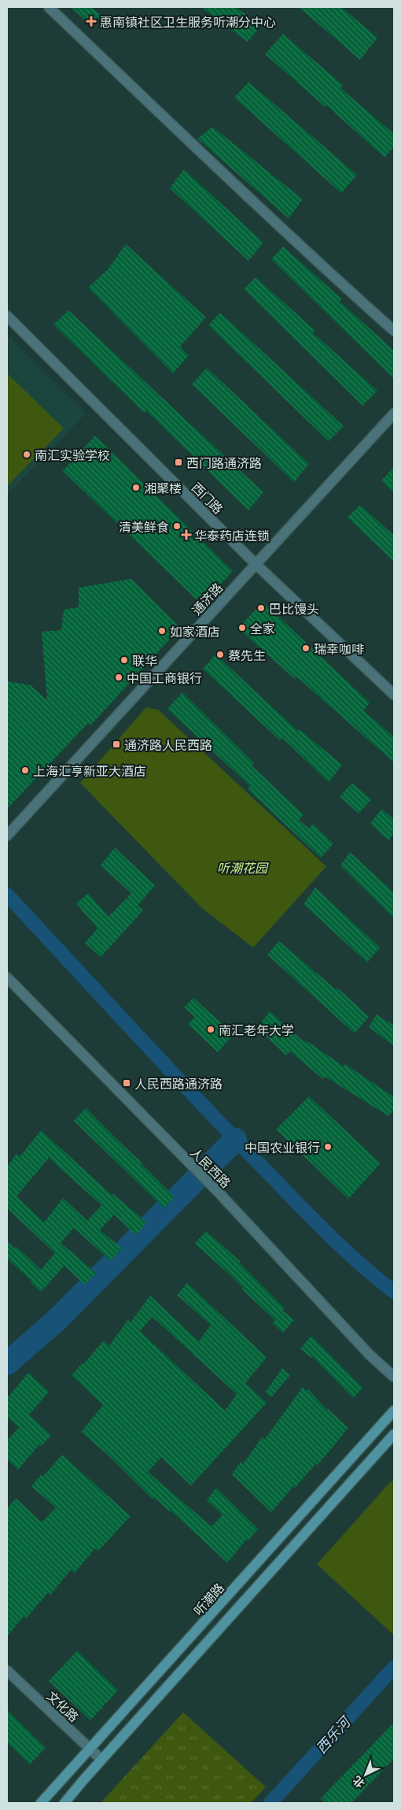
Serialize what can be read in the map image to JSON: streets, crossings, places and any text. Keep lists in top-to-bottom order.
{
  "streets": {
    "main road": ["听潮路"],
    "street": [
      "西门路",
      "通济路",
      "人民西路",
      "文化路"
    ]
  },
  "crossings": [
    ["西门路", "通济路"],
    ["听潮路", "文化路"]
  ],
  "water": ["西乐河"],
  "parks": ["听潮花园"],
  "places": {
    "health": ["惠南镇社区卫生服务听潮分中心", "华泰药店连锁"],
    "other": [
      "南汇实验学校",
      "湘聚楼",
      "清美鲜食",
      "巴比馒头",
      "全家",
      "如家酒店",
      "瑞幸咖啡",
      "蔡先生",
      "联华",
      "中国工商银行",
      "上海汇亨新亚大酒店",
      "南汇老年大学",
      "中国农业银行"
    ],
    "transit": ["西门路通济路", "通济路人民西路", "人民西路通济路"]
  },
  "north": "bottom left"
}
